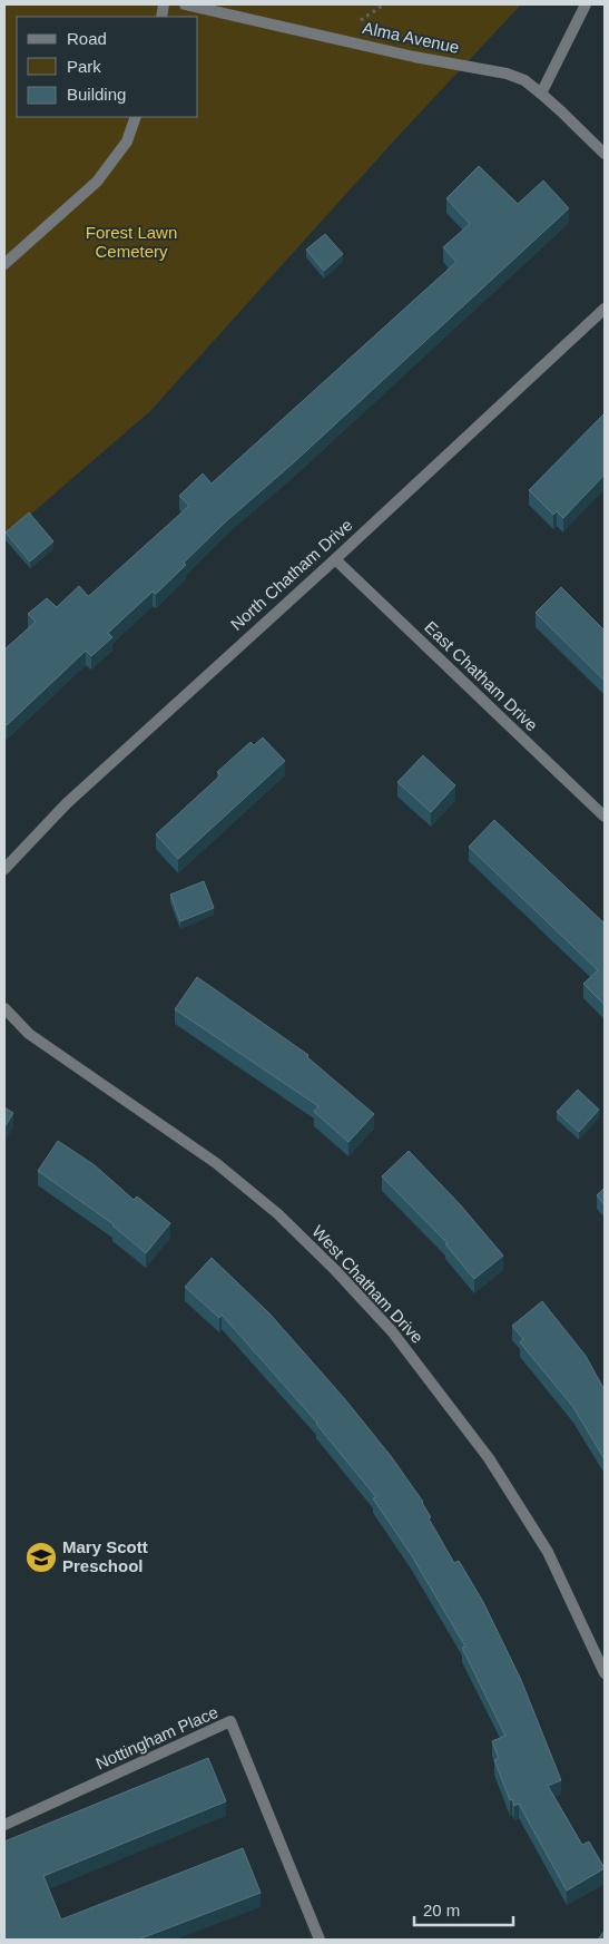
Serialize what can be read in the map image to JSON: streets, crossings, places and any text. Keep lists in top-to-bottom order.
{
  "streets": {
    "street": [
      "Alma Avenue",
      "North Chatham Drive",
      "East Chatham Drive",
      "West Chatham Drive",
      "Nottingham Place"
    ]
  },
  "crossings": [
    ["North Chatham Drive", "East Chatham Drive"]
  ],
  "parks": ["Forest Lawn Cemetery"],
  "places": {
    "school or university": ["Mary Scott Preschool"]
  },
  "legend": ["Road", "Park", "Building"],
  "scale_bar": "20 m"
}
